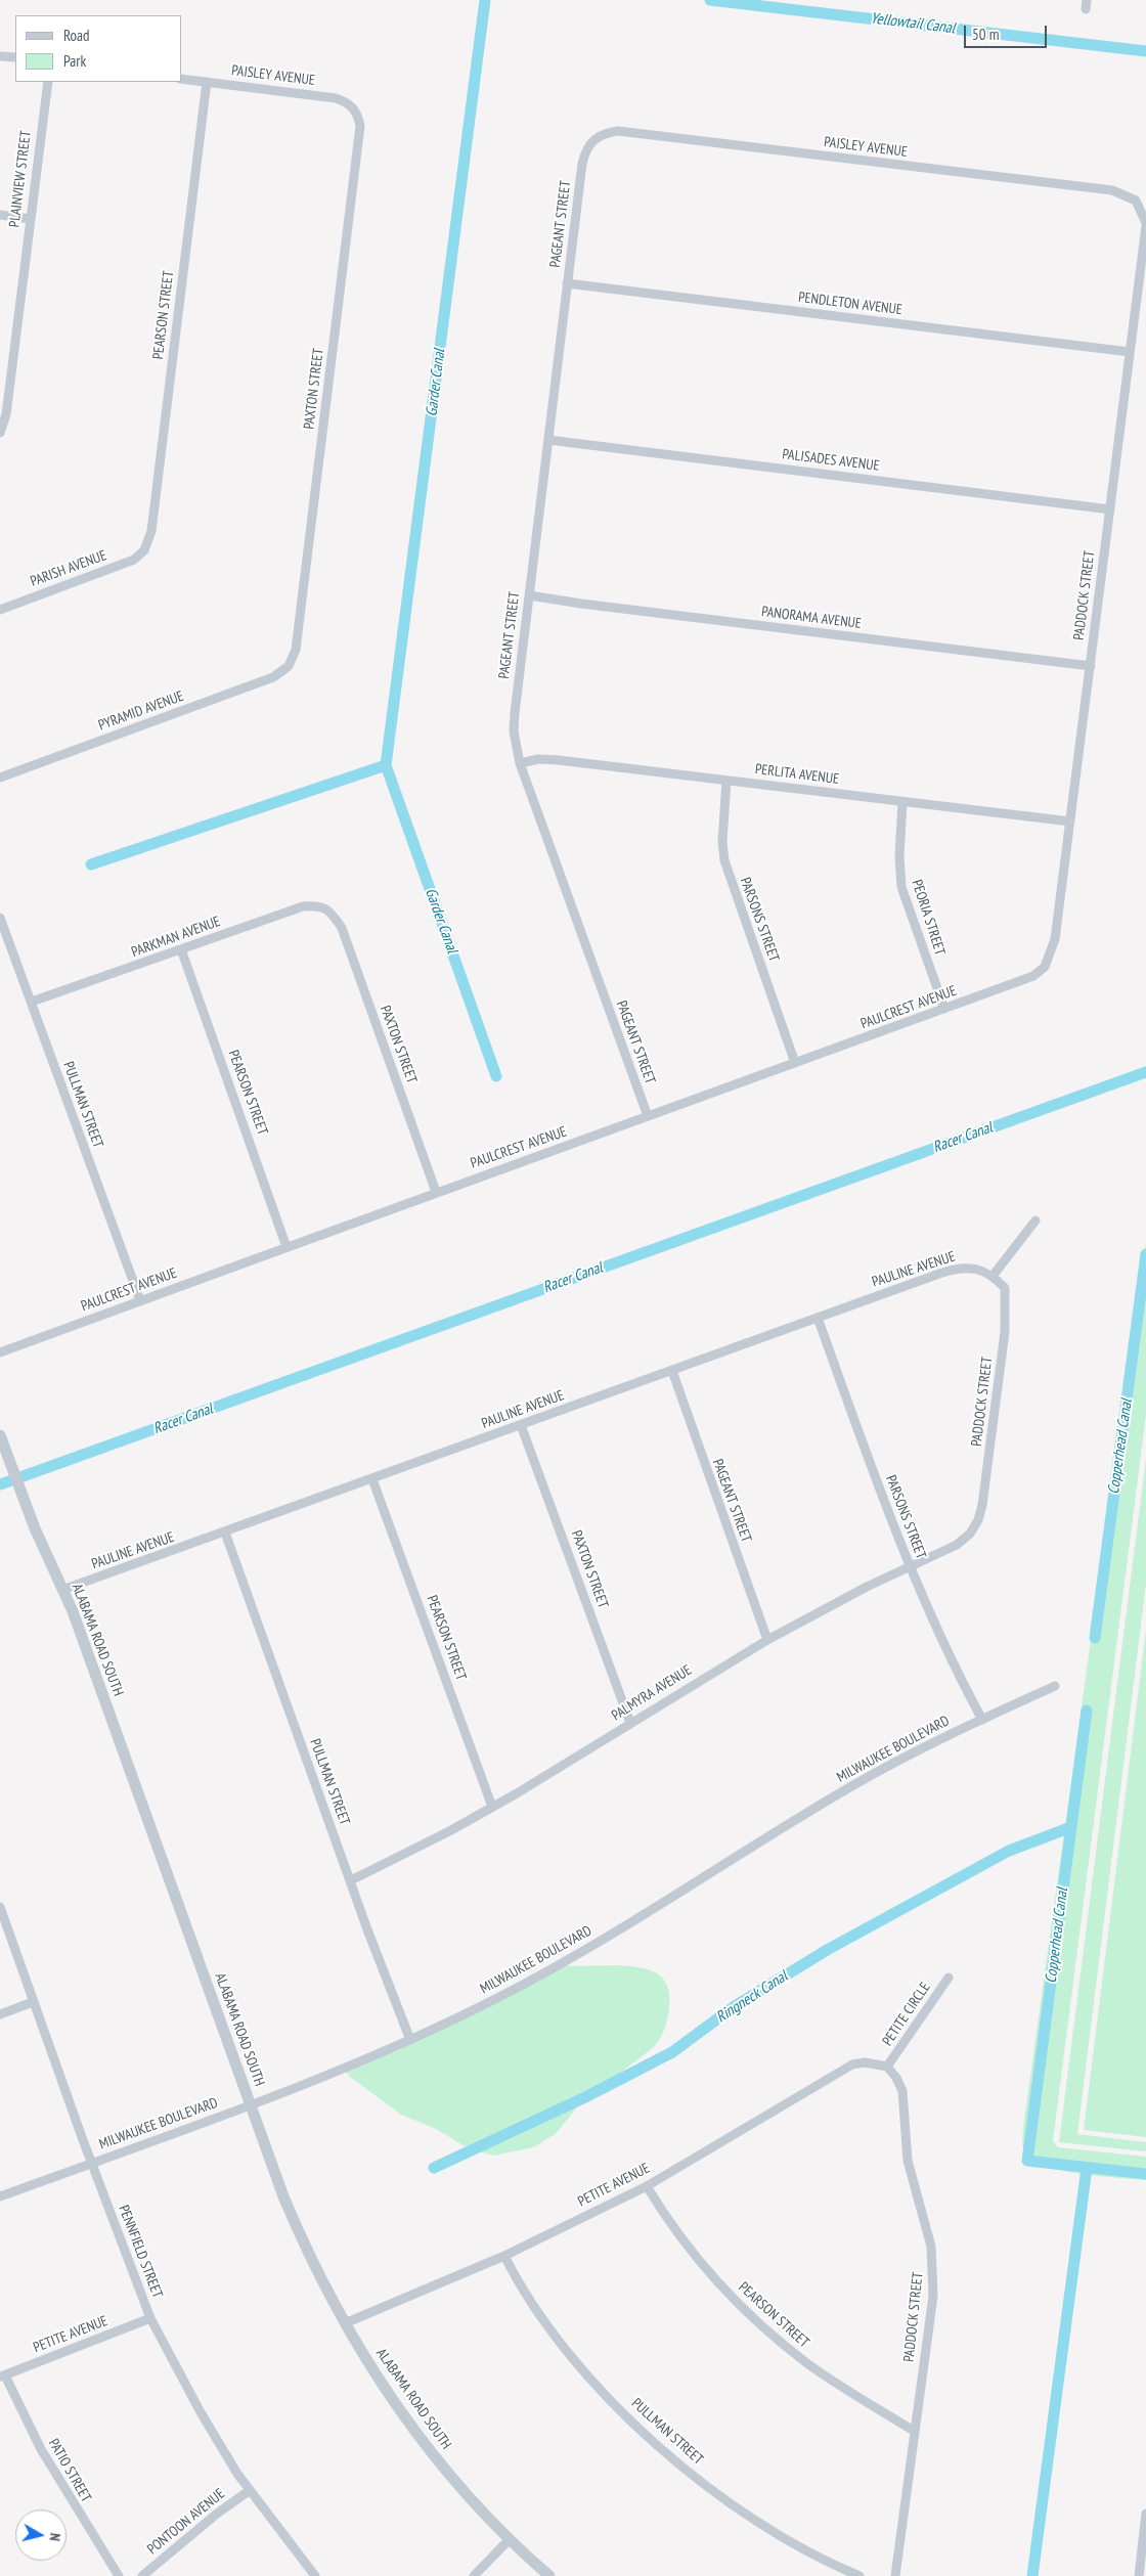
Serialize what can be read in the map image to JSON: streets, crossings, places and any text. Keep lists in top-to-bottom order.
{
  "streets": {
    "street": [
      "PAISLEY AVENUE",
      "PLAINVIEW STREET",
      "PAGEANT STREET",
      "PENDLETON AVENUE",
      "PEARSON STREET",
      "PAXTON STREET",
      "PALISADES AVENUE",
      "PARISH AVENUE",
      "PADDOCK STREET",
      "PANORAMA AVENUE",
      "PYRAMID AVENUE",
      "PERLITA AVENUE",
      "PEORIA STREET",
      "PARSONS STREET",
      "PARKMAN AVENUE",
      "PAULCREST AVENUE",
      "PULLMAN STREET",
      "PAULINE AVENUE",
      "ALABAMA ROAD SOUTH",
      "PALMYRA AVENUE",
      "MILWAUKEE BOULEVARD",
      "PETITE CIRCLE",
      "PETITE AVENUE",
      "PENNFIELD STREET",
      "PATIO STREET",
      "PONTOON AVENUE"
    ]
  },
  "crossings": [
    ["PAISLEY AVENUE", "PAGEANT STREET"],
    ["PAISLEY AVENUE", "PEARSON STREET"],
    ["PAISLEY AVENUE", "PAXTON STREET"],
    ["PAISLEY AVENUE", "PADDOCK STREET"],
    ["PAGEANT STREET", "PENDLETON AVENUE"],
    ["PAGEANT STREET", "PALISADES AVENUE"],
    ["PAGEANT STREET", "PANORAMA AVENUE"],
    ["PAGEANT STREET", "PERLITA AVENUE"],
    ["PAGEANT STREET", "PAULCREST AVENUE"],
    ["PAGEANT STREET", "PAULINE AVENUE"],
    ["PAGEANT STREET", "PALMYRA AVENUE"],
    ["PENDLETON AVENUE", "PADDOCK STREET"],
    ["PEARSON STREET", "PARISH AVENUE"],
    ["PEARSON STREET", "PADDOCK STREET"],
    ["PEARSON STREET", "PARKMAN AVENUE"],
    ["PEARSON STREET", "PAULCREST AVENUE"],
    ["PEARSON STREET", "PAULINE AVENUE"],
    ["PEARSON STREET", "PALMYRA AVENUE"],
    ["PEARSON STREET", "PETITE AVENUE"],
    ["PAXTON STREET", "PYRAMID AVENUE"],
    ["PAXTON STREET", "PARKMAN AVENUE"],
    ["PAXTON STREET", "PAULCREST AVENUE"],
    ["PAXTON STREET", "PAULINE AVENUE"],
    ["PAXTON STREET", "PALMYRA AVENUE"],
    ["PALISADES AVENUE", "PADDOCK STREET"],
    ["PADDOCK STREET", "PANORAMA AVENUE"],
    ["PADDOCK STREET", "PERLITA AVENUE"],
    ["PADDOCK STREET", "PAULCREST AVENUE"],
    ["PADDOCK STREET", "PAULINE AVENUE"],
    ["PADDOCK STREET", "PALMYRA AVENUE"],
    ["PADDOCK STREET", "PETITE CIRCLE"],
    ["PADDOCK STREET", "PETITE AVENUE"],
    ["PERLITA AVENUE", "PEORIA STREET"],
    ["PERLITA AVENUE", "PARSONS STREET"],
    ["PEORIA STREET", "PAULCREST AVENUE"],
    ["PARSONS STREET", "PAULCREST AVENUE"],
    ["PARSONS STREET", "PAULINE AVENUE"],
    ["PARSONS STREET", "PALMYRA AVENUE"],
    ["PARSONS STREET", "MILWAUKEE BOULEVARD"],
    ["PARKMAN AVENUE", "PULLMAN STREET"],
    ["PAULCREST AVENUE", "PULLMAN STREET"],
    ["PULLMAN STREET", "PAULINE AVENUE"],
    ["PULLMAN STREET", "PALMYRA AVENUE"],
    ["PULLMAN STREET", "MILWAUKEE BOULEVARD"],
    ["PULLMAN STREET", "PETITE AVENUE"],
    ["PAULINE AVENUE", "ALABAMA ROAD SOUTH"],
    ["ALABAMA ROAD SOUTH", "MILWAUKEE BOULEVARD"],
    ["ALABAMA ROAD SOUTH", "PETITE AVENUE"],
    ["MILWAUKEE BOULEVARD", "PENNFIELD STREET"],
    ["PETITE CIRCLE", "PETITE AVENUE"],
    ["PETITE AVENUE", "PENNFIELD STREET"],
    ["PETITE AVENUE", "PATIO STREET"],
    ["PENNFIELD STREET", "PONTOON AVENUE"]
  ],
  "water": [
    "Yellowtail Canal",
    "Garder Canal",
    "Racer Canal",
    "Copperhead Canal",
    "Ringneck Canal"
  ],
  "legend": ["Road", "Park"],
  "scale_bar": "50 m",
  "north": "right"
}
